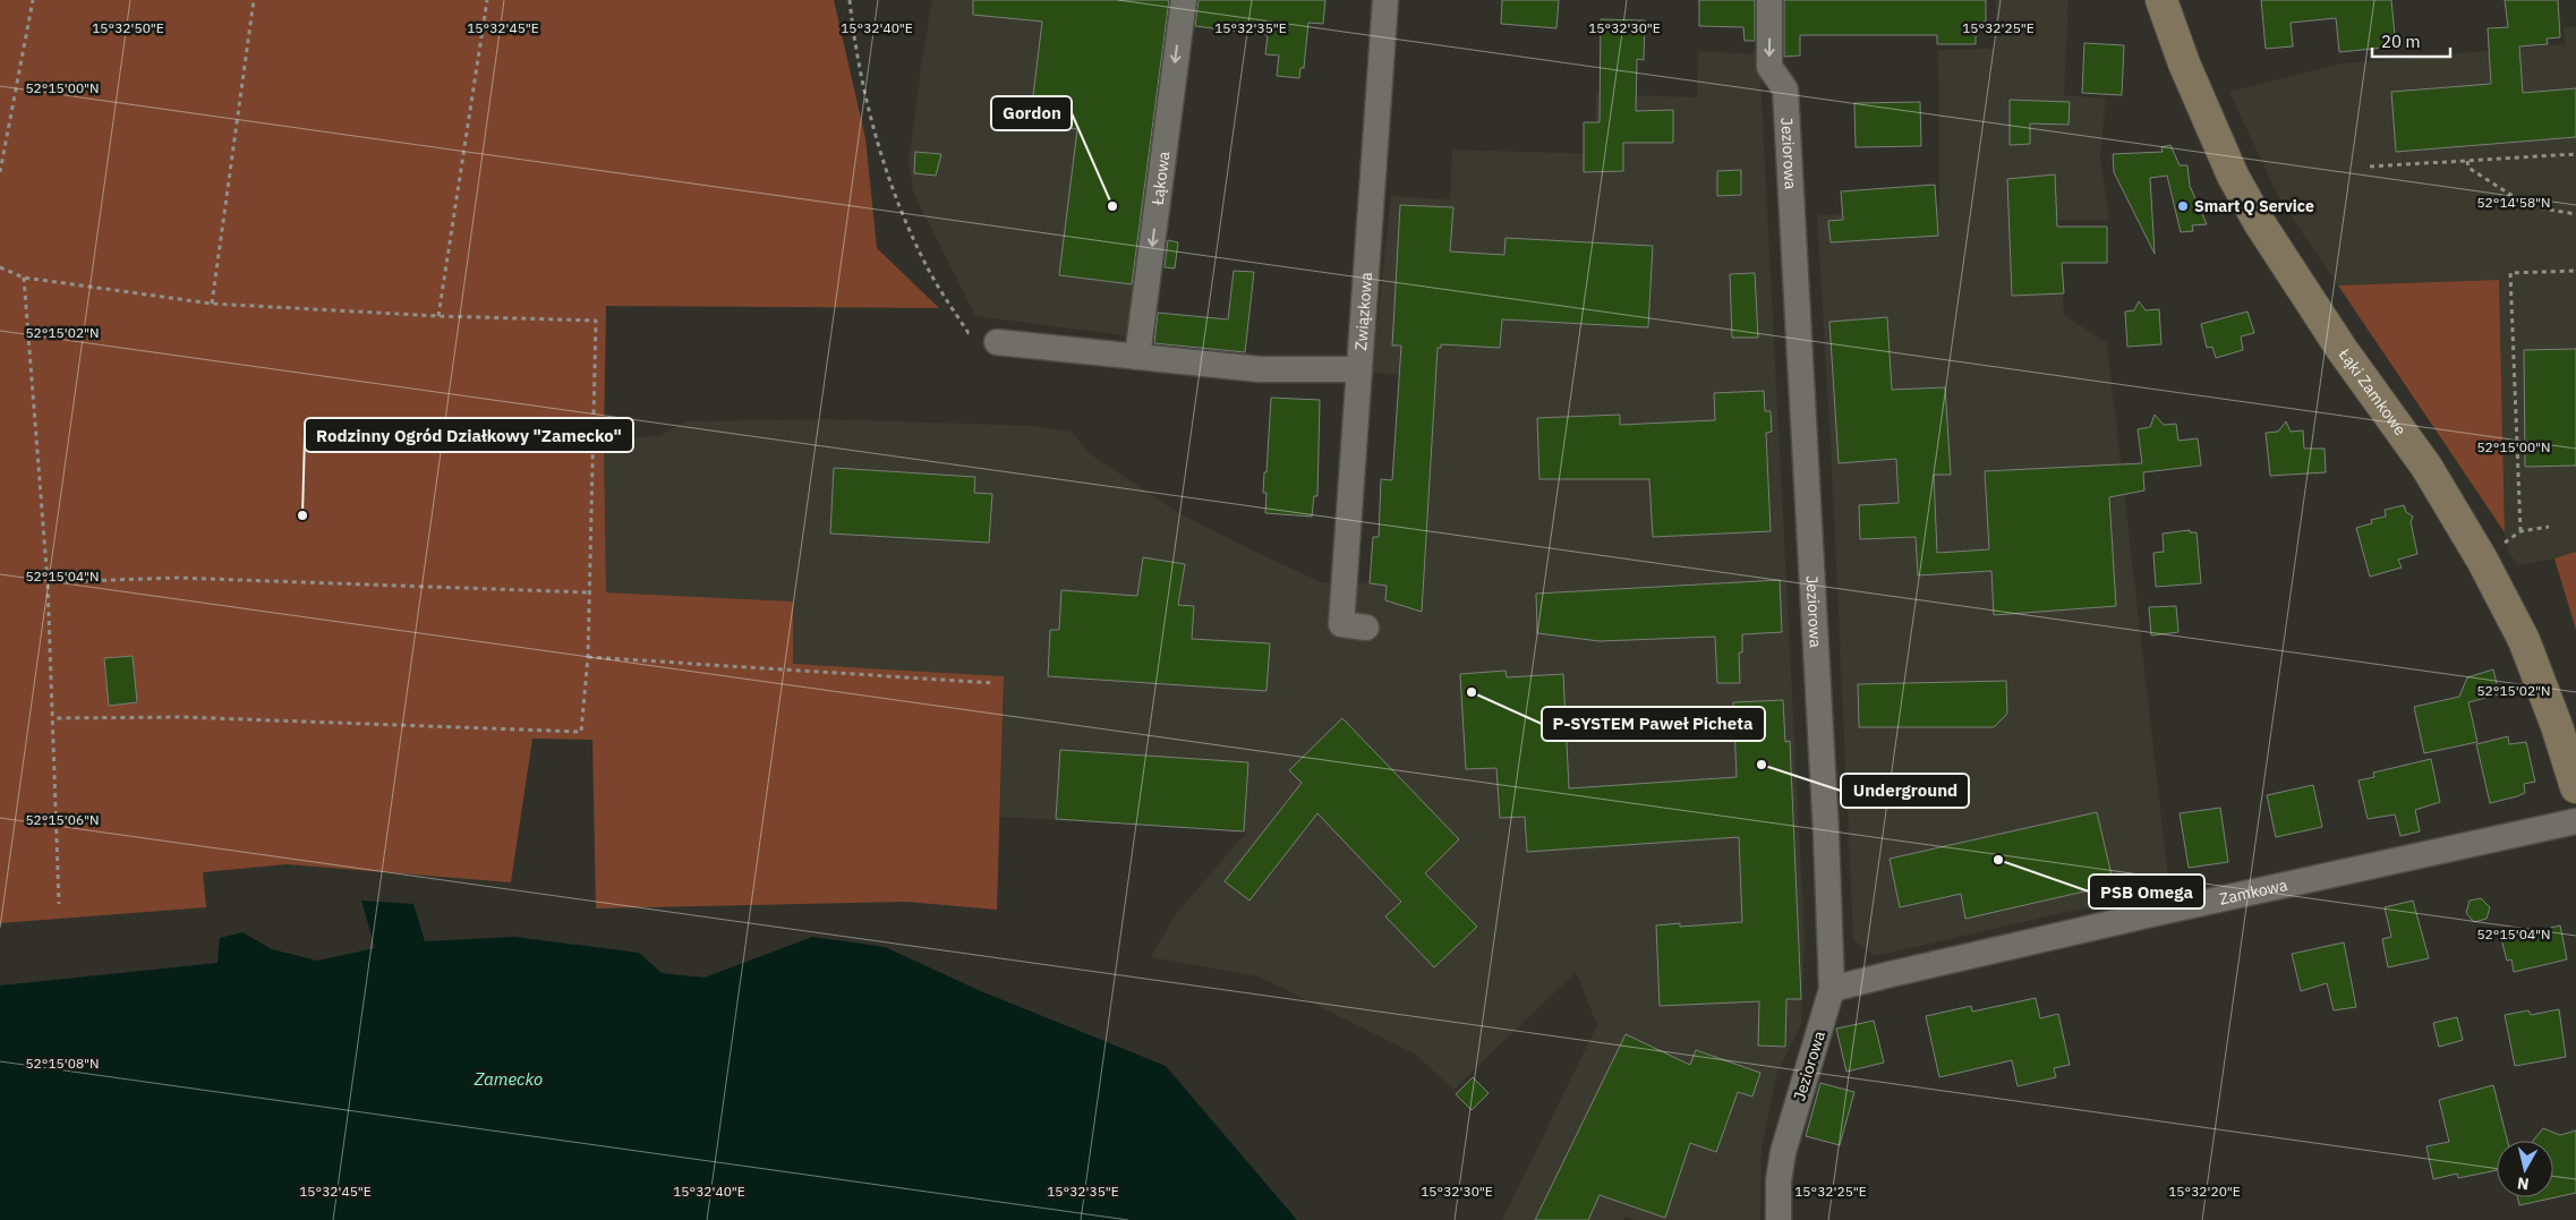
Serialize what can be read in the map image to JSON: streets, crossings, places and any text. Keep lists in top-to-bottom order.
{
  "streets": {
    "street": [
      "Jeziorowa",
      "Łąkowa",
      "Związkowa",
      "Łąki Zamkowe",
      "Zamkowa"
    ]
  },
  "crossings": [
    ["Jeziorowa", "Zamkowa"]
  ],
  "one_way": ["Jeziorowa", "Łąkowa"],
  "water": ["Zamecko"],
  "places": [
    "Gordon",
    "Smart Q Service",
    "Rodzinny Ogród Działkowy \"Zamecko\"",
    "P-SYSTEM Paweł Picheta",
    "Underground",
    "PSB Omega"
  ],
  "scale_bar": "20 m",
  "north": "bottom",
  "coordinates": [
    "15°32'50\"E",
    "15°32'45\"E",
    "15°32'40\"E",
    "15°32'35\"E",
    "15°32'30\"E",
    "15°32'25\"E",
    "52°15'00\"N",
    "52°14'58\"N",
    "52°15'02\"N",
    "52°15'04\"N",
    "52°15'06\"N",
    "52°15'08\"N",
    "15°32'20\"E"
  ]
}
